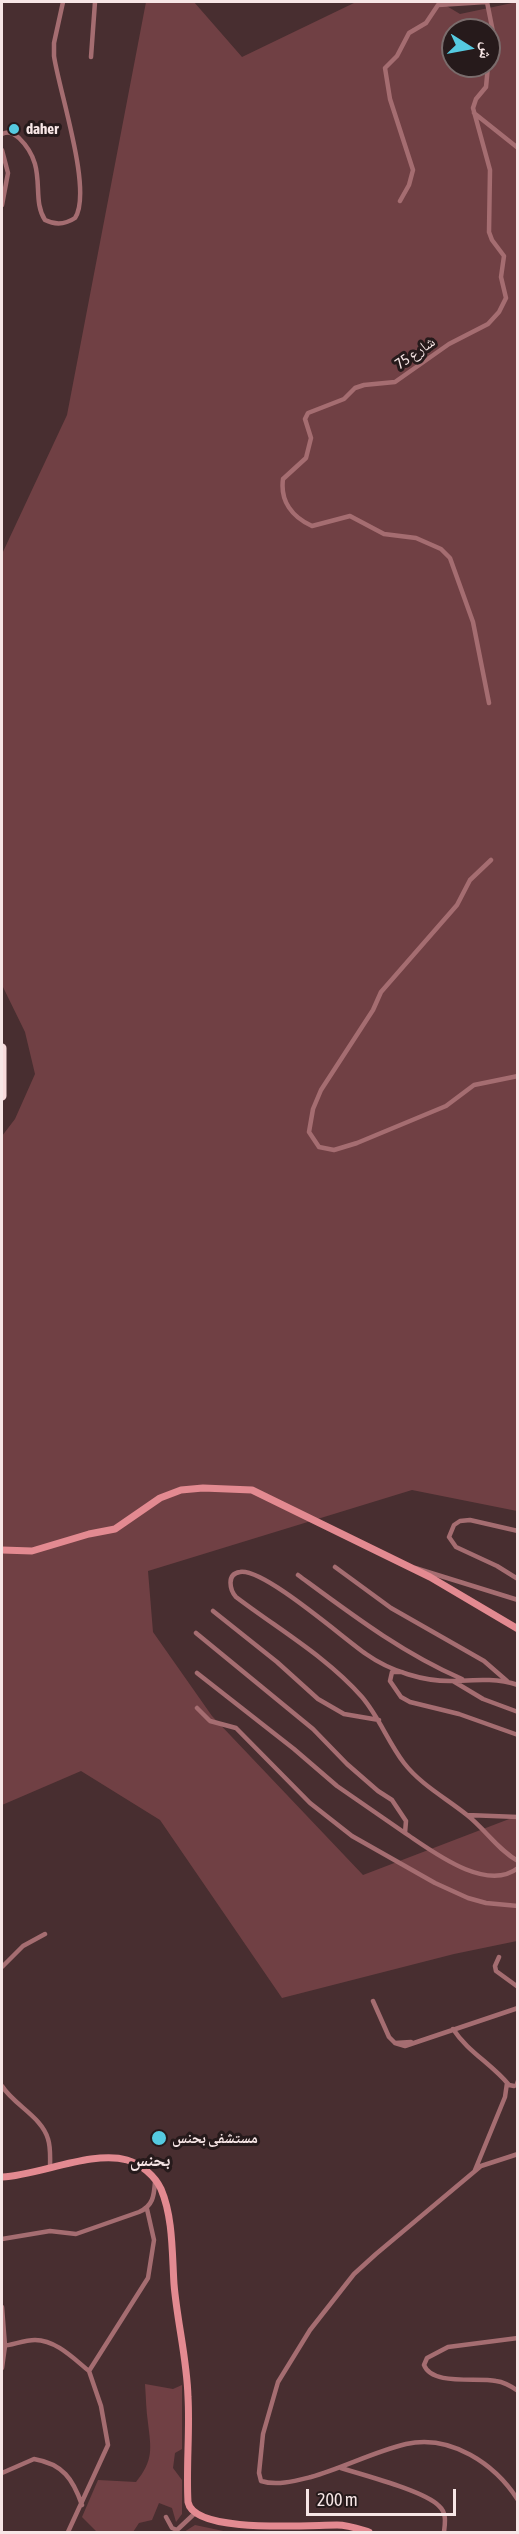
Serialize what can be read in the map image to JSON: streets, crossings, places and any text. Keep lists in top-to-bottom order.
{
  "streets": {
    "street": ["شارع 75"]
  },
  "districts": ["بحنس"],
  "places": ["daher", "مستشفى بحنس"],
  "scale_bar": "200 m",
  "north": "right"
}
